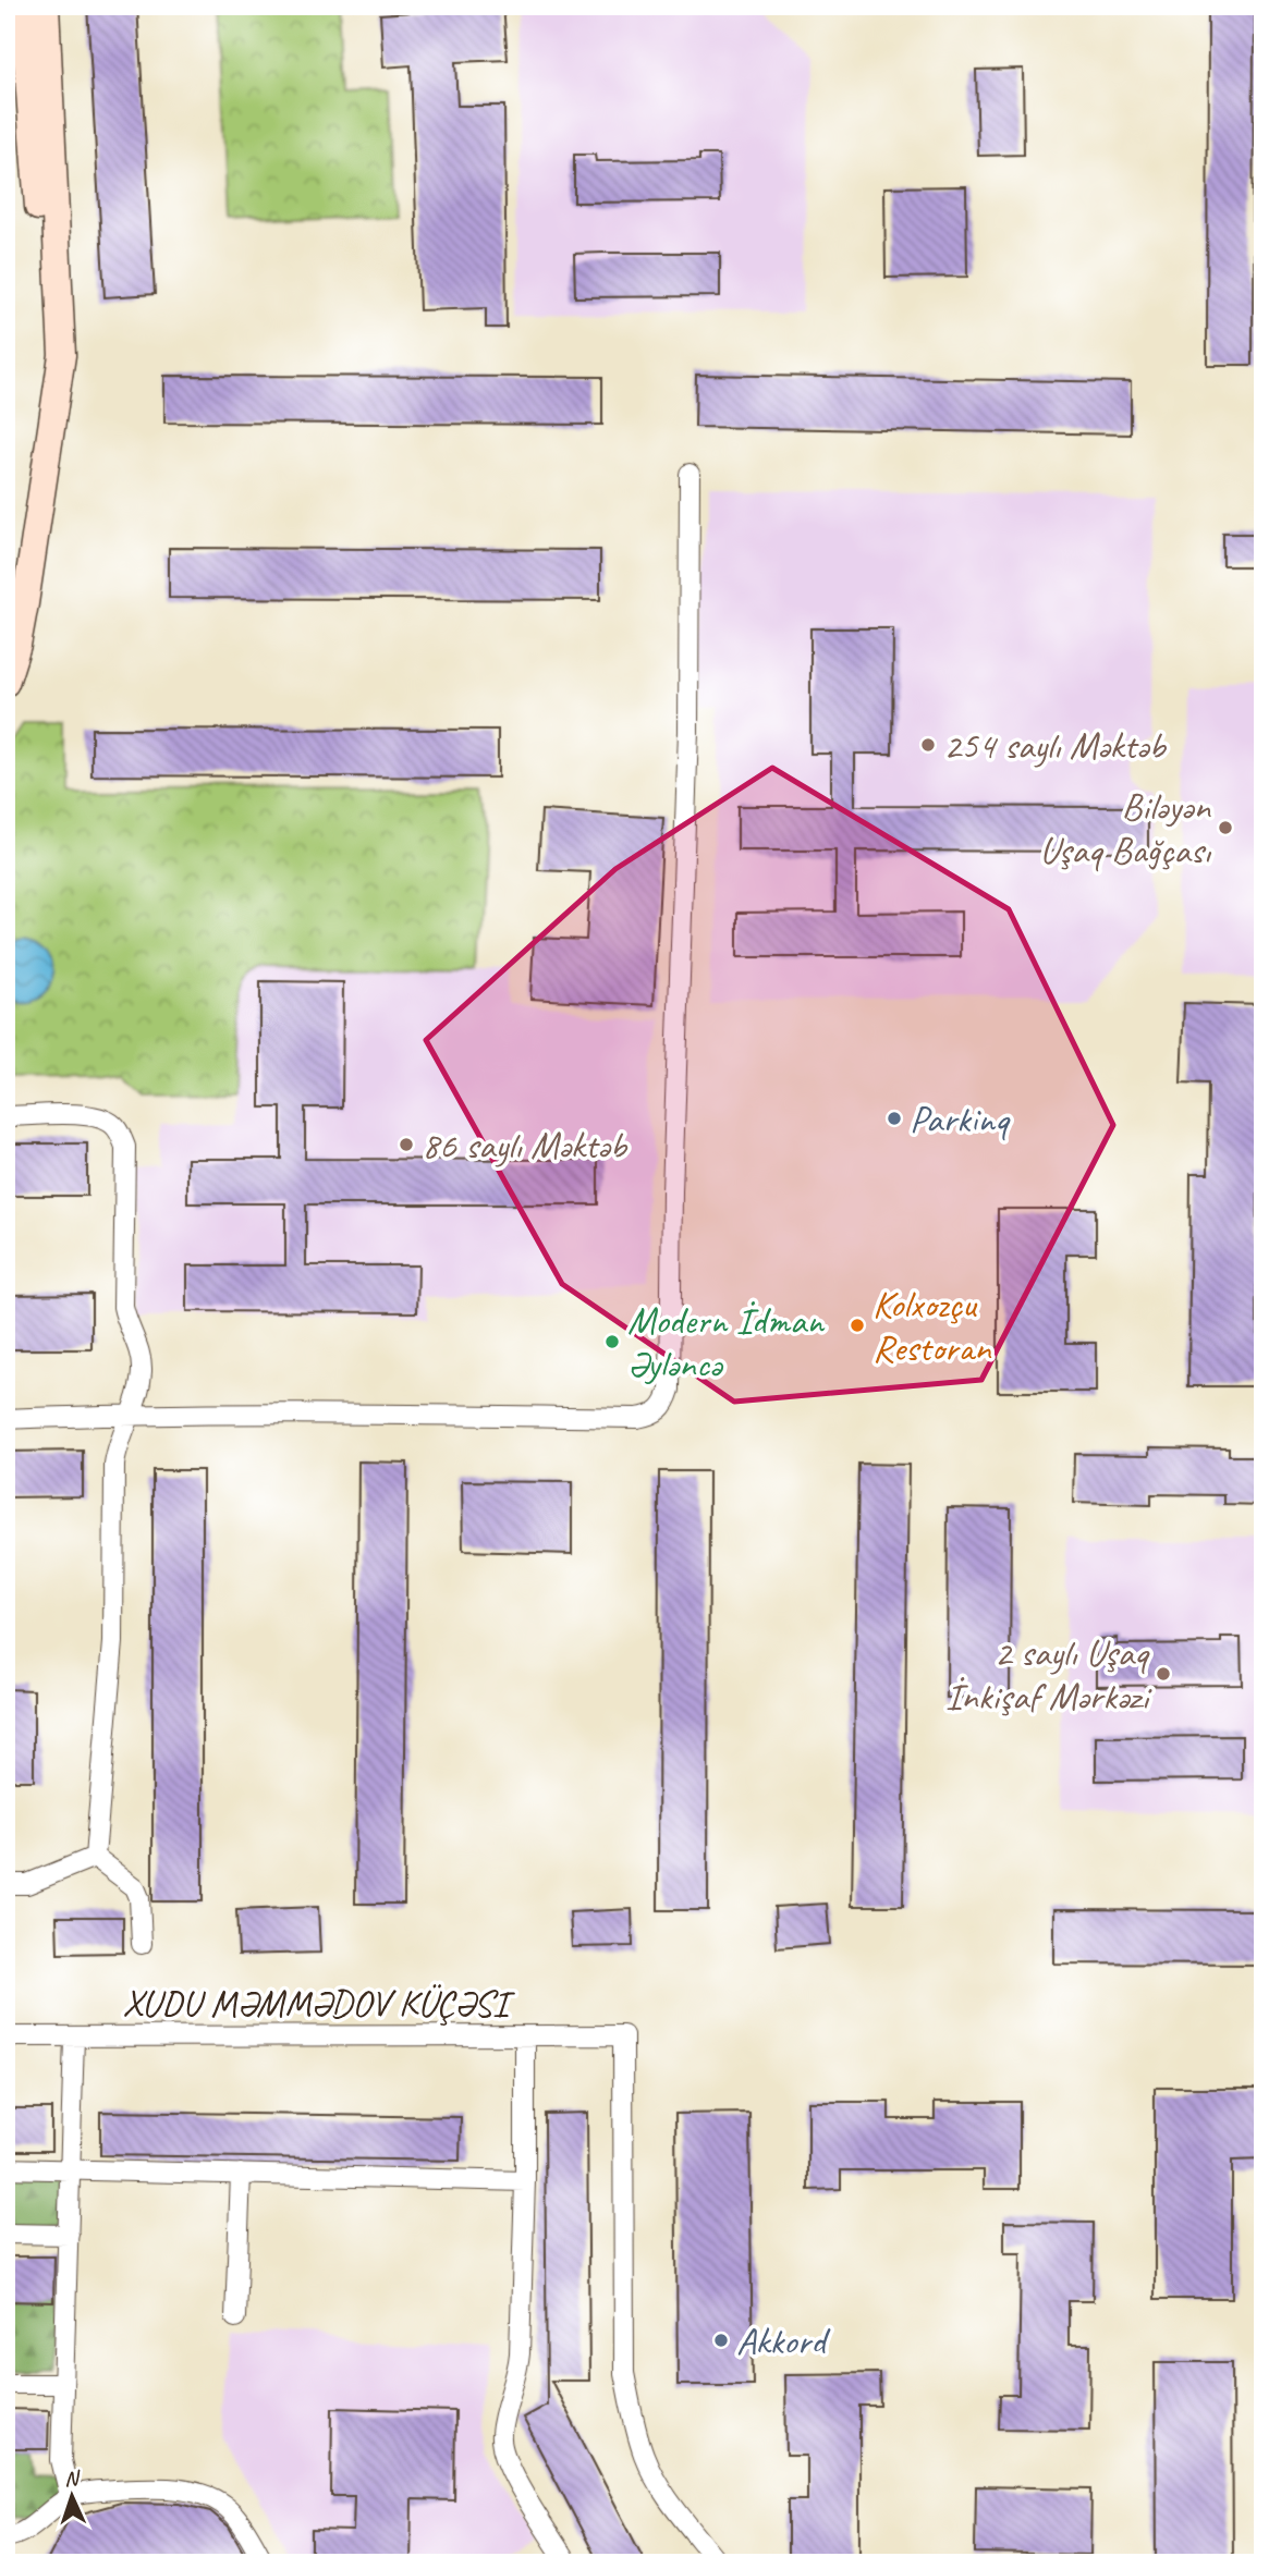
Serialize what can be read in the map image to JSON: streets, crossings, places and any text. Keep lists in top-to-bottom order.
{
  "streets": {
    "street": ["XUDU MƏMMƏDOV KÜÇƏSI"]
  },
  "places": [
    "254 saylı Məktəb",
    "Biləyən Uşaq Bağçası",
    "Parkinq",
    "86 saylı Məktəb",
    "Kolxozçu Restoran",
    "Modern İdman Əyləncə",
    "2 saylı Uşaq İnkişaf Mərkəzi",
    "Akkord"
  ],
  "north": "top"
}
